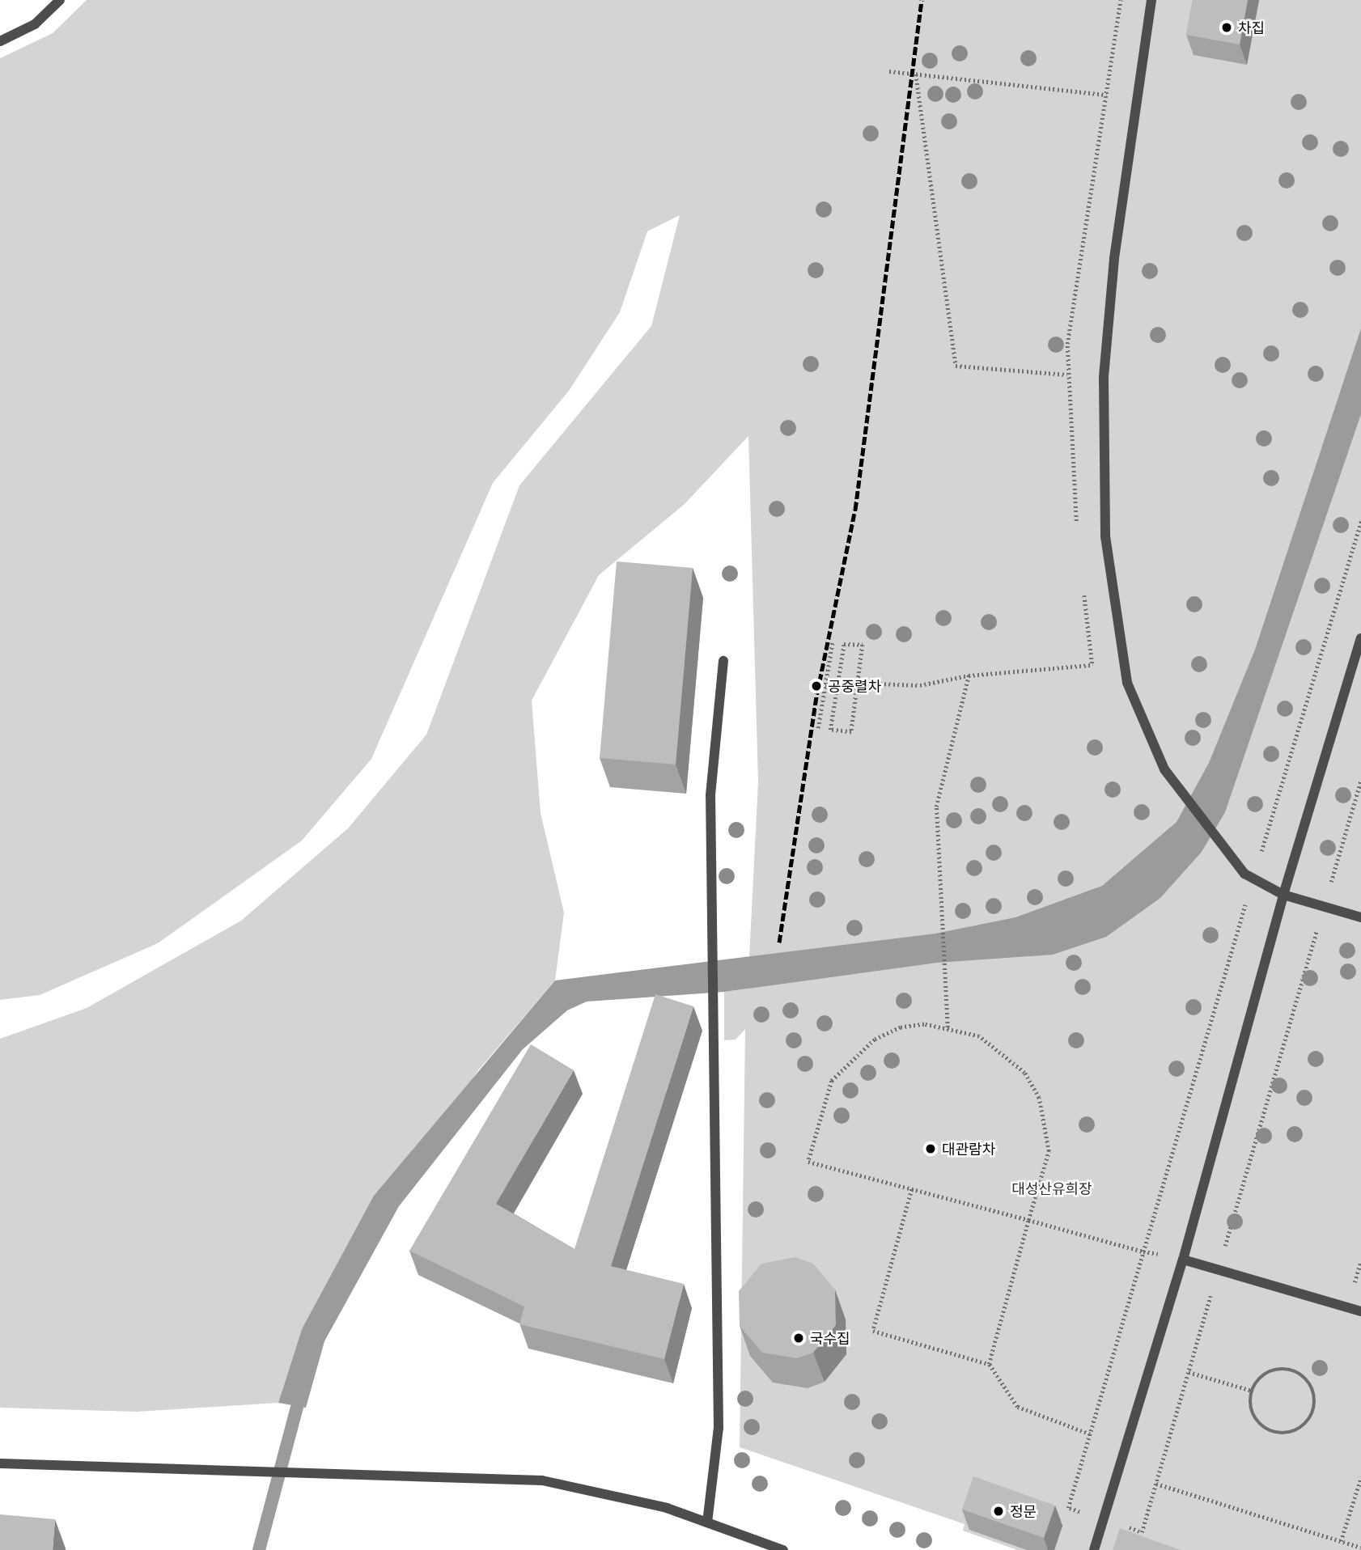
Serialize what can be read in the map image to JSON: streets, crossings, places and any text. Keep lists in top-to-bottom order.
{
  "parks": ["대성산유희장"],
  "places": [
    "차집",
    "공중렬차",
    "대관람차",
    "국수집",
    "정문"
  ]
}
